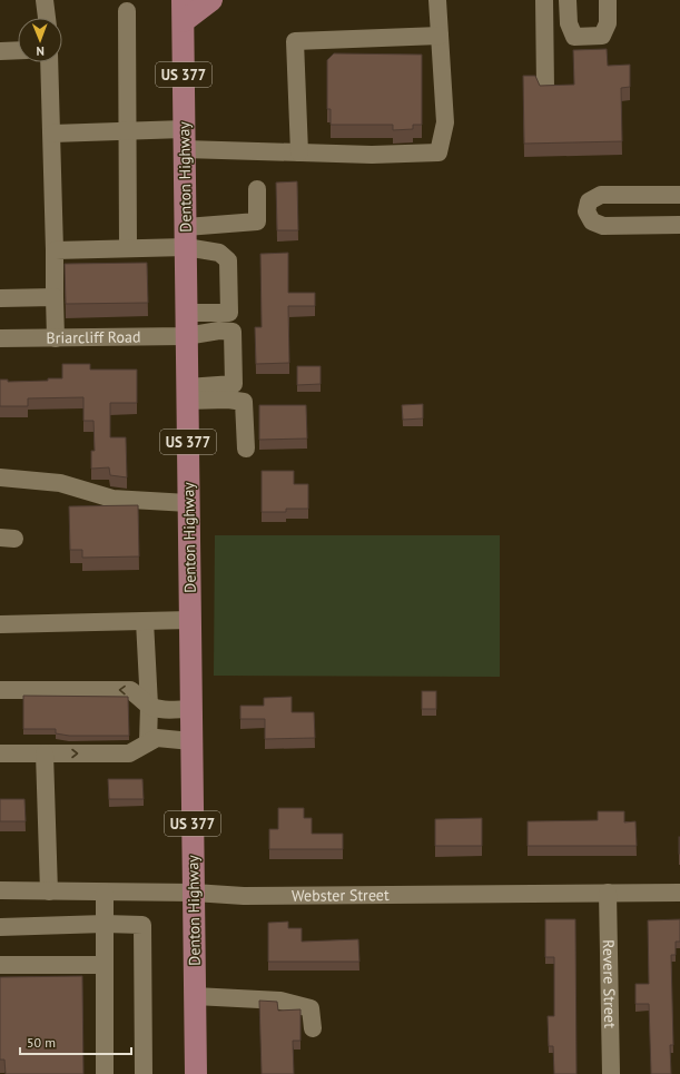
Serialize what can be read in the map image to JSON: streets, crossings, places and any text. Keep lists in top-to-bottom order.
{
  "streets": {
    "main road": ["US 377", "Denton Highway"],
    "street": ["Briarcliff Road", "Webster Street", "Revere Street"]
  },
  "crossings": [
    ["Denton Highway", "Briarcliff Road"],
    ["Denton Highway", "Webster Street"],
    ["Webster Street", "Revere Street"]
  ],
  "scale_bar": "50 m",
  "north": "bottom"
}
